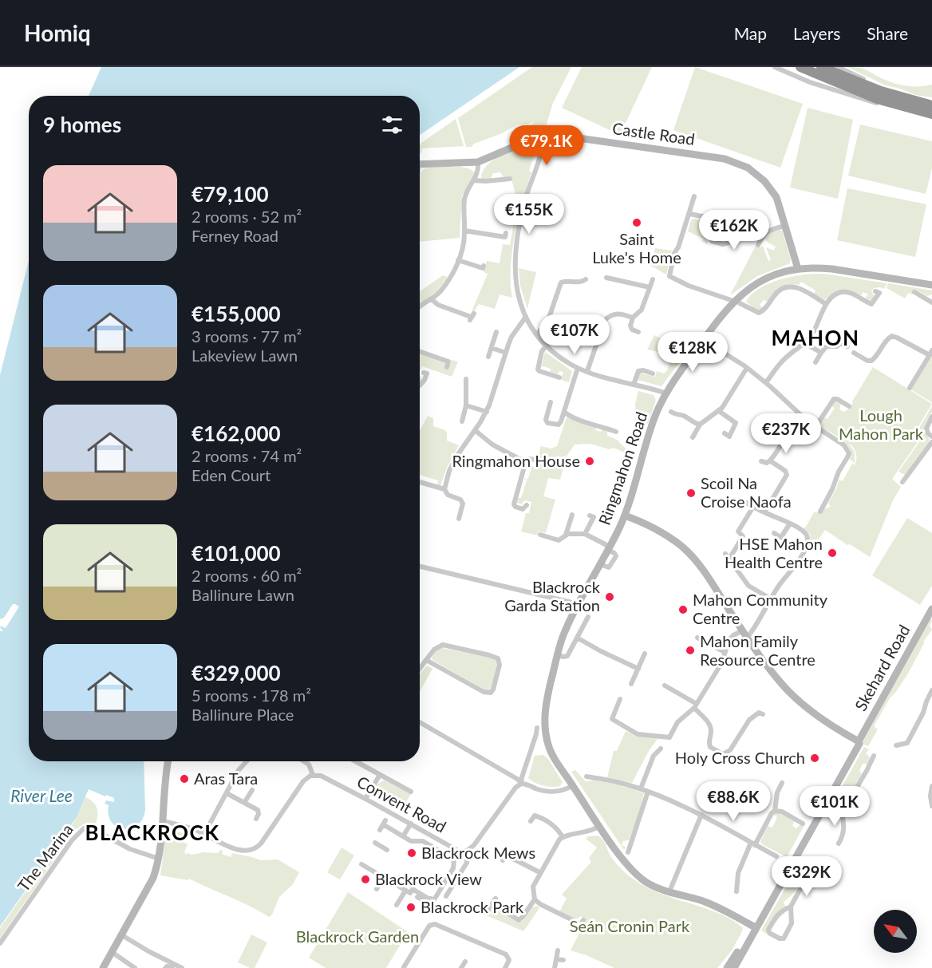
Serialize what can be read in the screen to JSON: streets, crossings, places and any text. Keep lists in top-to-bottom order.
{
  "streets": {
    "street": [
      "Castle Road",
      "Ringmahon Road",
      "Skehard Road",
      "Convent Road",
      "The Marina"
    ]
  },
  "crossings": [
    ["Castle Road", "Ringmahon Road"],
    ["Ringmahon Road", "Skehard Road"]
  ],
  "districts": ["MAHON", "BLACKROCK"],
  "water": ["River Lee"],
  "parks": ["Lough Mahon Park", "Seán Cronin Park", "Blackrock Garden"],
  "places": [
    "Saint Luke's Home",
    "Ringmahon House",
    "Scoil Na Croise Naofa",
    "HSE Mahon Health Centre",
    "Blackrock Garda Station",
    "Mahon Community Centre",
    "Mahon Family Resource Centre",
    "Holy Cross Church",
    "Aras Tara",
    "Blackrock Mews",
    "Blackrock View",
    "Blackrock Park"
  ],
  "north": "top left",
  "page": {
    "header": "Homiq",
    "nav": ["Map", "Layers", "Share"],
    "heading": "9 homes",
    "price": [
      "€79.1K",
      "€155K",
      "€162K",
      "€107K",
      "€128K",
      "€237K",
      "€88.6K",
      "€101K",
      "€329K"
    ],
    "list": [
      {
        "name": "€79,100",
        "note": "2 rooms · 52 m² · Ferney Road"
      },
      {
        "name": "€155,000",
        "note": "3 rooms · 77 m² · Lakeview Lawn"
      },
      {
        "name": "€162,000",
        "note": "2 rooms · 74 m² · Eden Court"
      },
      {
        "name": "€101,000",
        "note": "2 rooms · 60 m² · Ballinure Lawn"
      },
      {
        "name": "€329,000",
        "note": "5 rooms · 178 m² · Ballinure Place"
      }
    ]
  }
}
